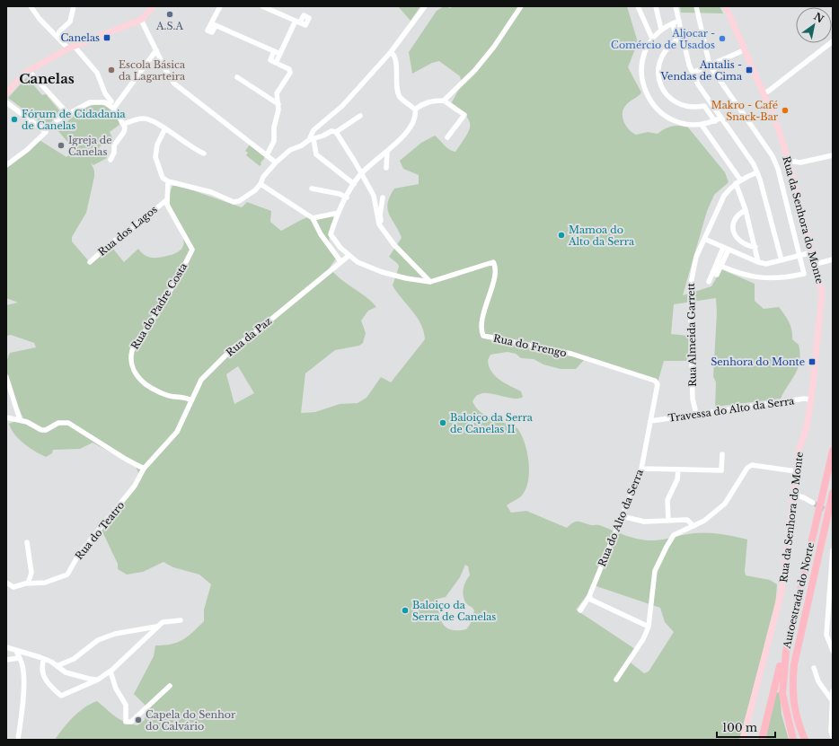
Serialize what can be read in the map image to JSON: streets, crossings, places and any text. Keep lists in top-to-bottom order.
{
  "streets": {
    "highway": ["Autoestrada do Norte"],
    "main road": ["Rua da Senhora do Monte"],
    "street": [
      "Rua dos Lagos",
      "Rua do Padre Costa",
      "Rua Almeida Garrett",
      "Rua da Paz",
      "Rua do Frengo",
      "Travessa do Alto da Serra",
      "Rua do Alto da Serra",
      "Rua do Teatro"
    ]
  },
  "crossings": [
    ["Rua da Senhora do Monte", "Travessa do Alto da Serra"],
    ["Rua dos Lagos", "Rua do Padre Costa"],
    ["Rua do Padre Costa", "Rua da Paz"],
    ["Rua Almeida Garrett", "Travessa do Alto da Serra"],
    ["Rua da Paz", "Rua do Frengo"],
    ["Rua da Paz", "Rua do Teatro"],
    ["Rua do Frengo", "Travessa do Alto da Serra"],
    ["Rua do Frengo", "Rua do Alto da Serra"],
    ["Travessa do Alto da Serra", "Rua do Alto da Serra"]
  ],
  "districts": ["Canelas"],
  "places": {
    "other": [
      "A.S.A",
      "Aljocar - Comércio de Usados",
      "Escola Básica da Lagarteira",
      "Makro - Café Snack-Bar",
      "Fórum de Cidadania de Canelas",
      "Igreja de Canelas",
      "Mamoa do Alto da Serra",
      "Baloiço da Serra de Canelas II",
      "Baloiço da Serra de Canelas",
      "Capela do Senhor do Calvário"
    ],
    "transit": ["Canelas", "Antalis - Vendas de Cima", "Senhora do Monte"]
  },
  "scale_bar": "100 m",
  "north": "top right"
}
